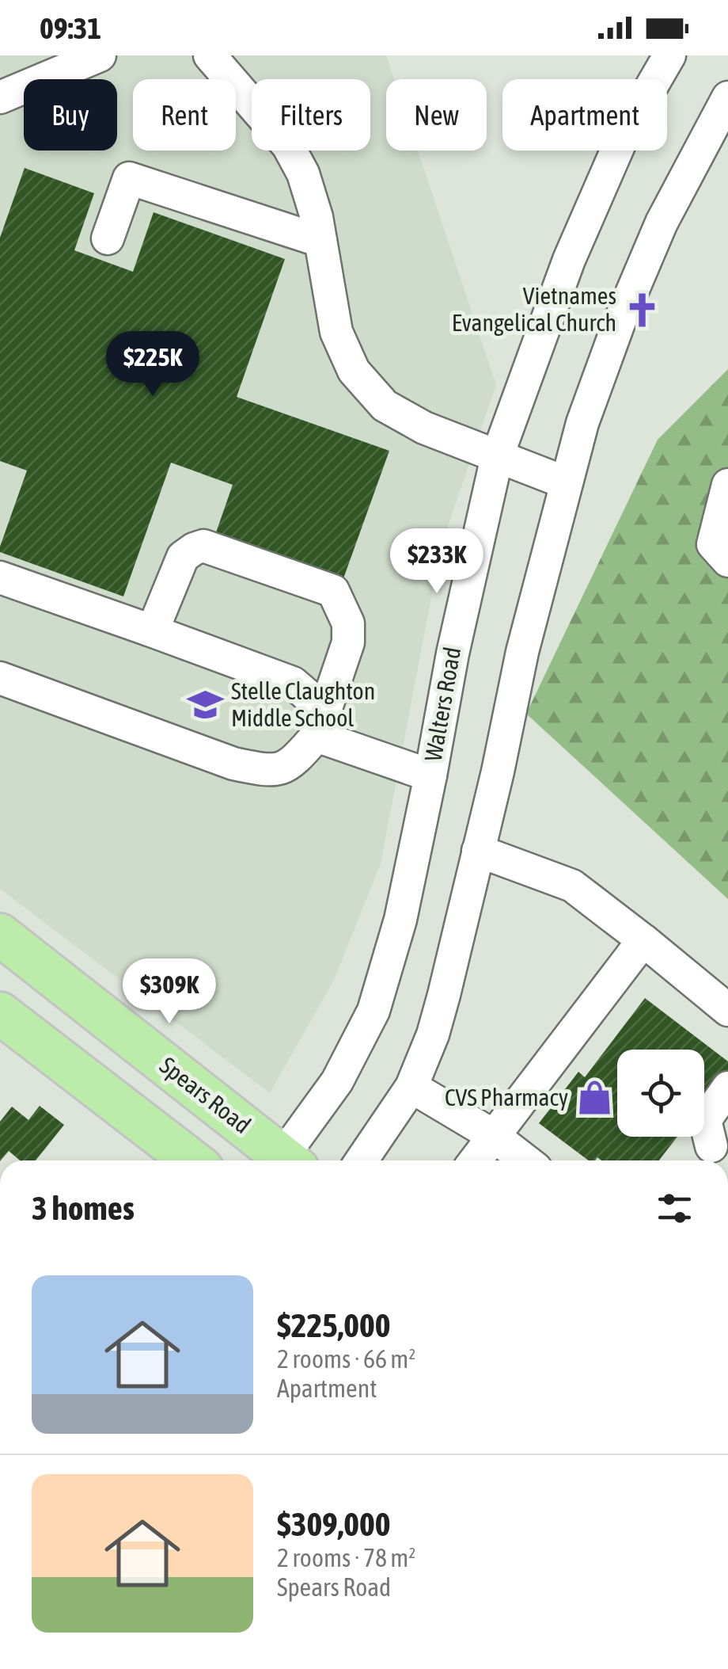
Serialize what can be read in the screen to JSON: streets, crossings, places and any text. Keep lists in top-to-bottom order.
{
  "streets": {
    "main road": ["Spears Road"],
    "street": ["Walters Road"]
  },
  "places": {
    "church": ["Vietnames Evangelical Church"],
    "school or university": ["Stelle Claughton Middle School"],
    "shop": ["CVS Pharmacy"]
  },
  "page": {
    "status": "09:31",
    "chip": [
      "Buy",
      "Rent",
      "Filters",
      "New",
      "Apartment"
    ],
    "price": ["$225K", "$233K", "$309K"],
    "heading": "3 homes",
    "list": [
      {
        "name": "$225,000",
        "note": "2 rooms · 66 m² · Apartment"
      },
      {
        "name": "$309,000",
        "note": "2 rooms · 78 m² · Spears Road"
      }
    ]
  }
}
